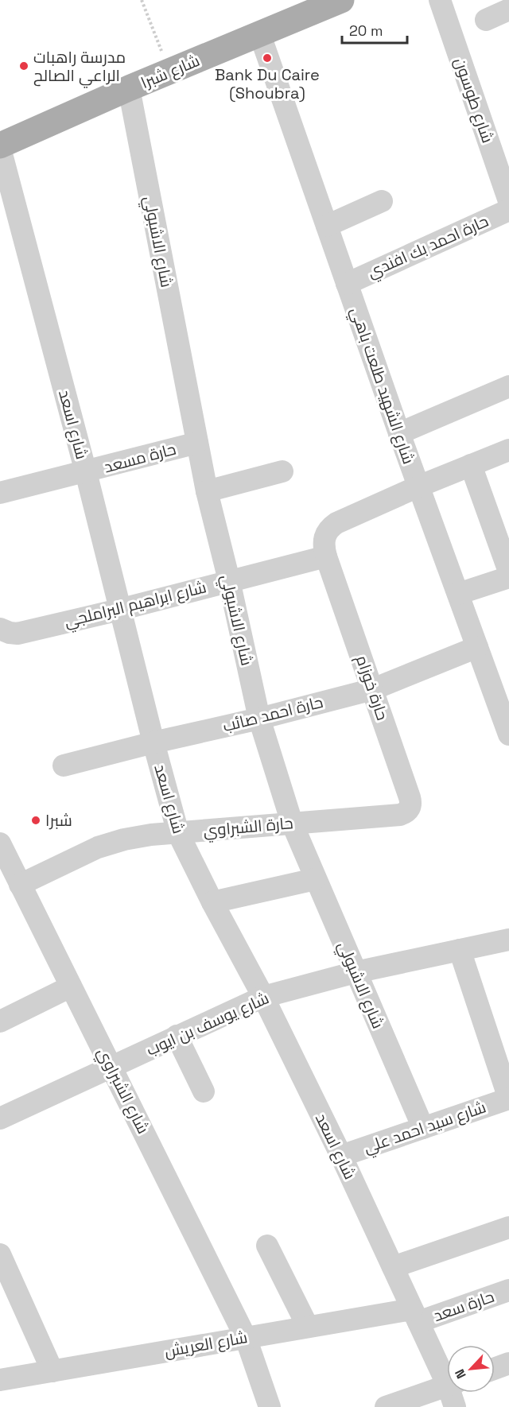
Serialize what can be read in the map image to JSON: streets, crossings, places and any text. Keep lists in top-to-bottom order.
{
  "streets": {
    "main road": ["شارع شبرا"],
    "street": [
      "شارع طوسون",
      "شارع الاشبولي",
      "حارة احمد بك افندي",
      "شارع الشهيد طلعت باهي",
      "شارع اسعد",
      "حارة مسعد",
      "شارع ابراهيم البراملجي",
      "حارة خوزام",
      "حارة احمد صائب",
      "حارة الشبراوي",
      "شارع يوسف بن ايوب",
      "شارع الشبراوي",
      "شارع سيد احمد علي",
      "حارة سعد",
      "شارع العريش"
    ]
  },
  "crossings": [
    ["شارع شبرا", "شارع الاشبولي"],
    ["شارع شبرا", "شارع الشهيد طلعت باهي"],
    ["شارع شبرا", "شارع اسعد"],
    ["شارع الاشبولي", "حارة مسعد"],
    ["شارع الاشبولي", "شارع ابراهيم البراملجي"],
    ["شارع الاشبولي", "حارة احمد صائب"],
    ["شارع الاشبولي", "حارة الشبراوي"],
    ["شارع الاشبولي", "شارع يوسف بن ايوب"],
    ["شارع الاشبولي", "شارع سيد احمد علي"],
    ["حارة احمد بك افندي", "شارع الشهيد طلعت باهي"],
    ["شارع الشهيد طلعت باهي", "حارة خوزام"],
    ["شارع الشهيد طلعت باهي", "حارة احمد صائب"],
    ["شارع اسعد", "حارة مسعد"],
    ["شارع اسعد", "شارع ابراهيم البراملجي"],
    ["شارع اسعد", "حارة احمد صائب"],
    ["شارع اسعد", "حارة الشبراوي"],
    ["شارع اسعد", "شارع يوسف بن ايوب"],
    ["شارع اسعد", "شارع سيد احمد علي"],
    ["شارع اسعد", "حارة سعد"],
    ["شارع اسعد", "شارع العريش"],
    ["شارع ابراهيم البراملجي", "حارة خوزام"],
    ["حارة خوزام", "حارة احمد صائب"],
    ["حارة خوزام", "حارة الشبراوي"],
    ["حارة الشبراوي", "شارع الشبراوي"],
    ["شارع يوسف بن ايوب", "شارع الشبراوي"],
    ["شارع الشبراوي", "شارع العريش"],
    ["حارة سعد", "شارع العريش"]
  ],
  "places": ["Bank Du Caire (Shoubra)", "مدرسة راهبات الراعي الصالح", "شبرا"],
  "scale_bar": "20 m",
  "north": "bottom left"
}
